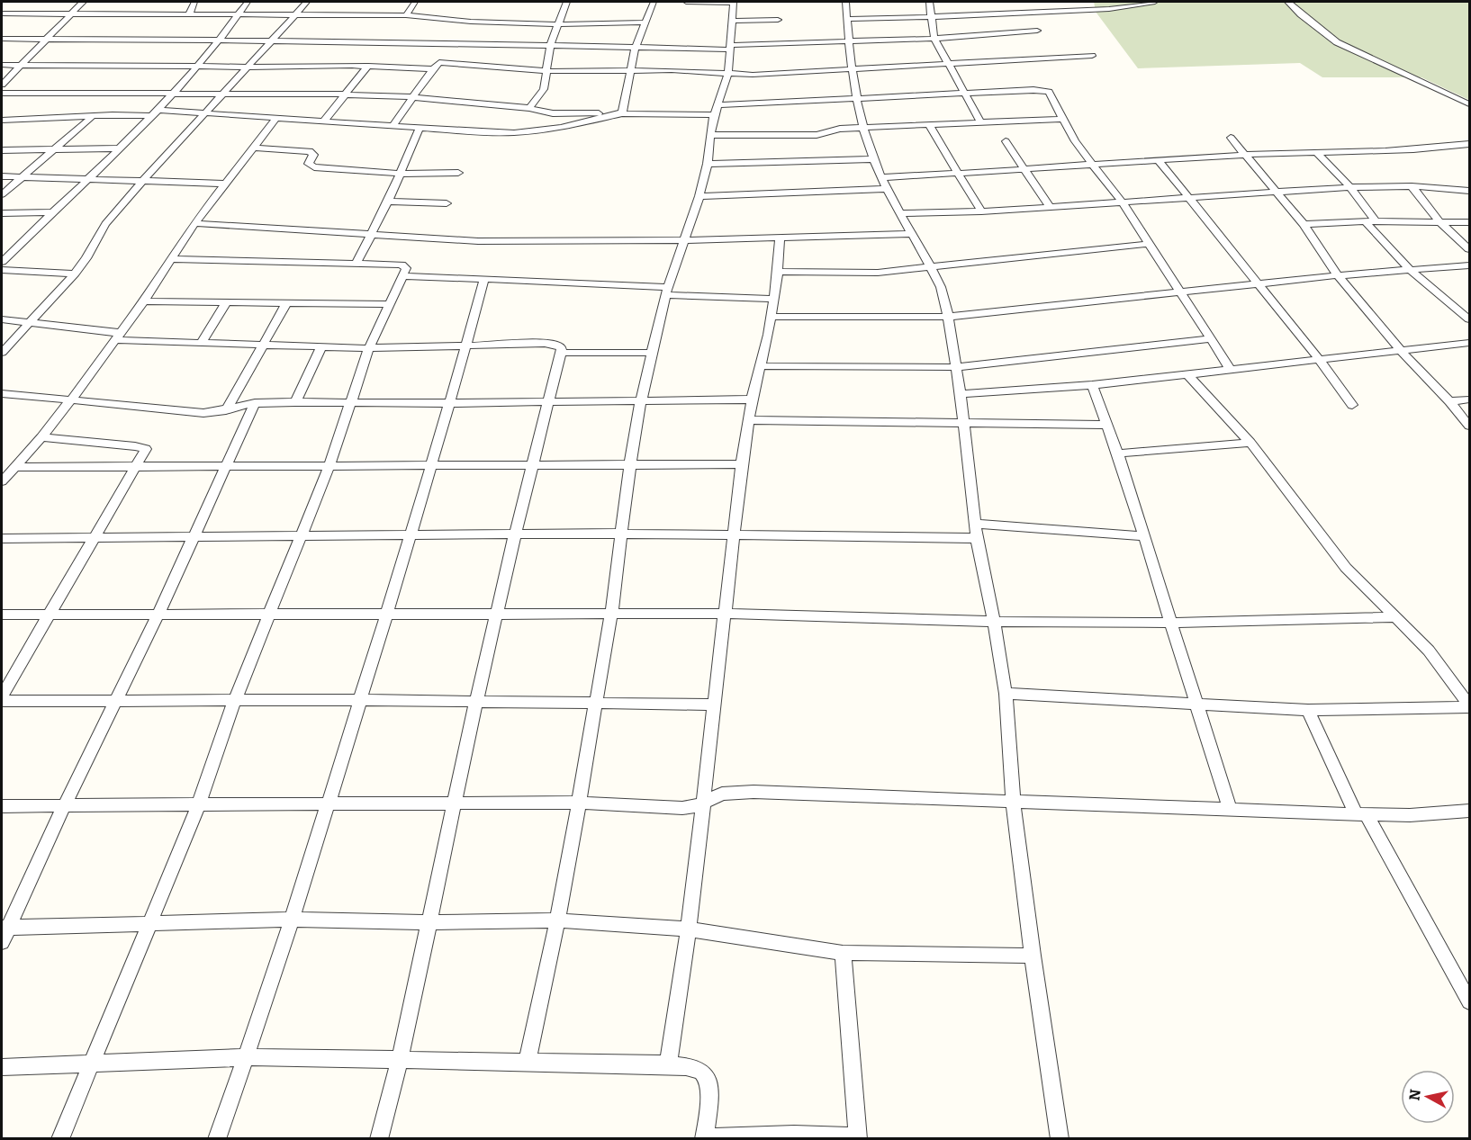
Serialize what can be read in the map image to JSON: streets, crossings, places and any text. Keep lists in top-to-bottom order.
{
  "north": "left"
}
